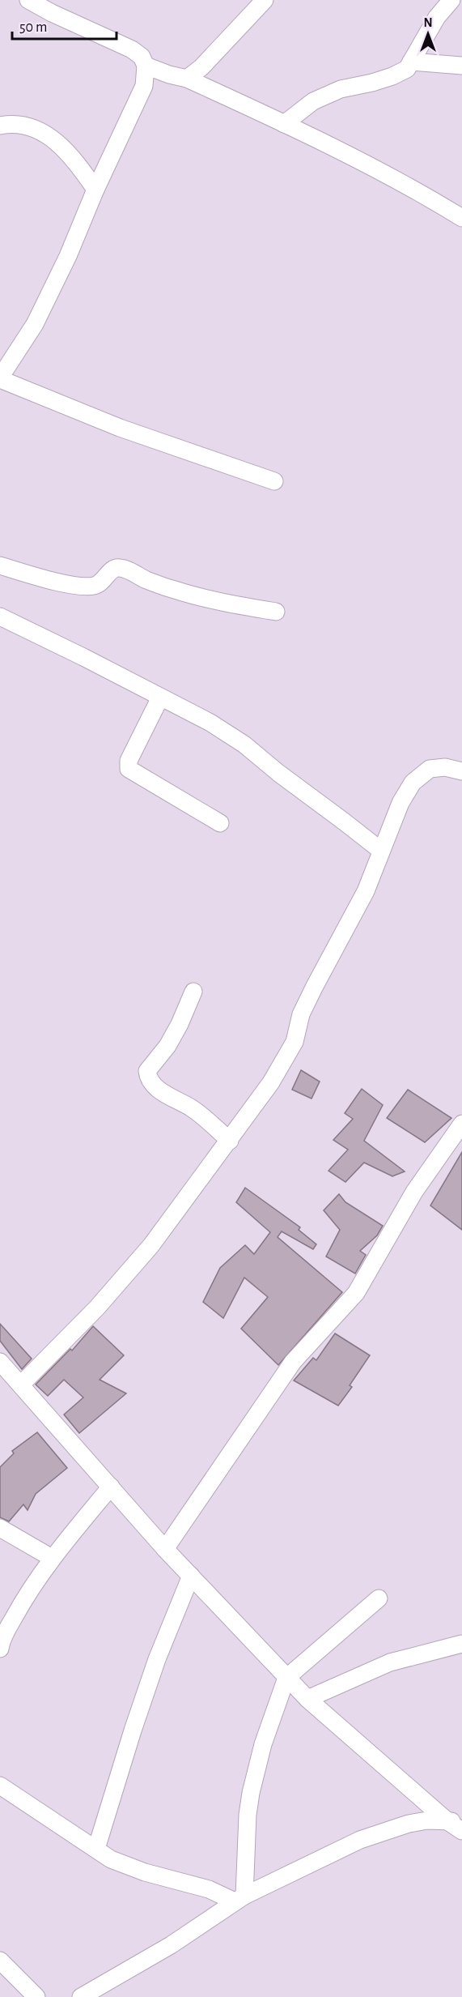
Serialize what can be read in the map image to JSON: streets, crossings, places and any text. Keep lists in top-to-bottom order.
{
  "scale_bar": "50 m",
  "north": "top"
}
